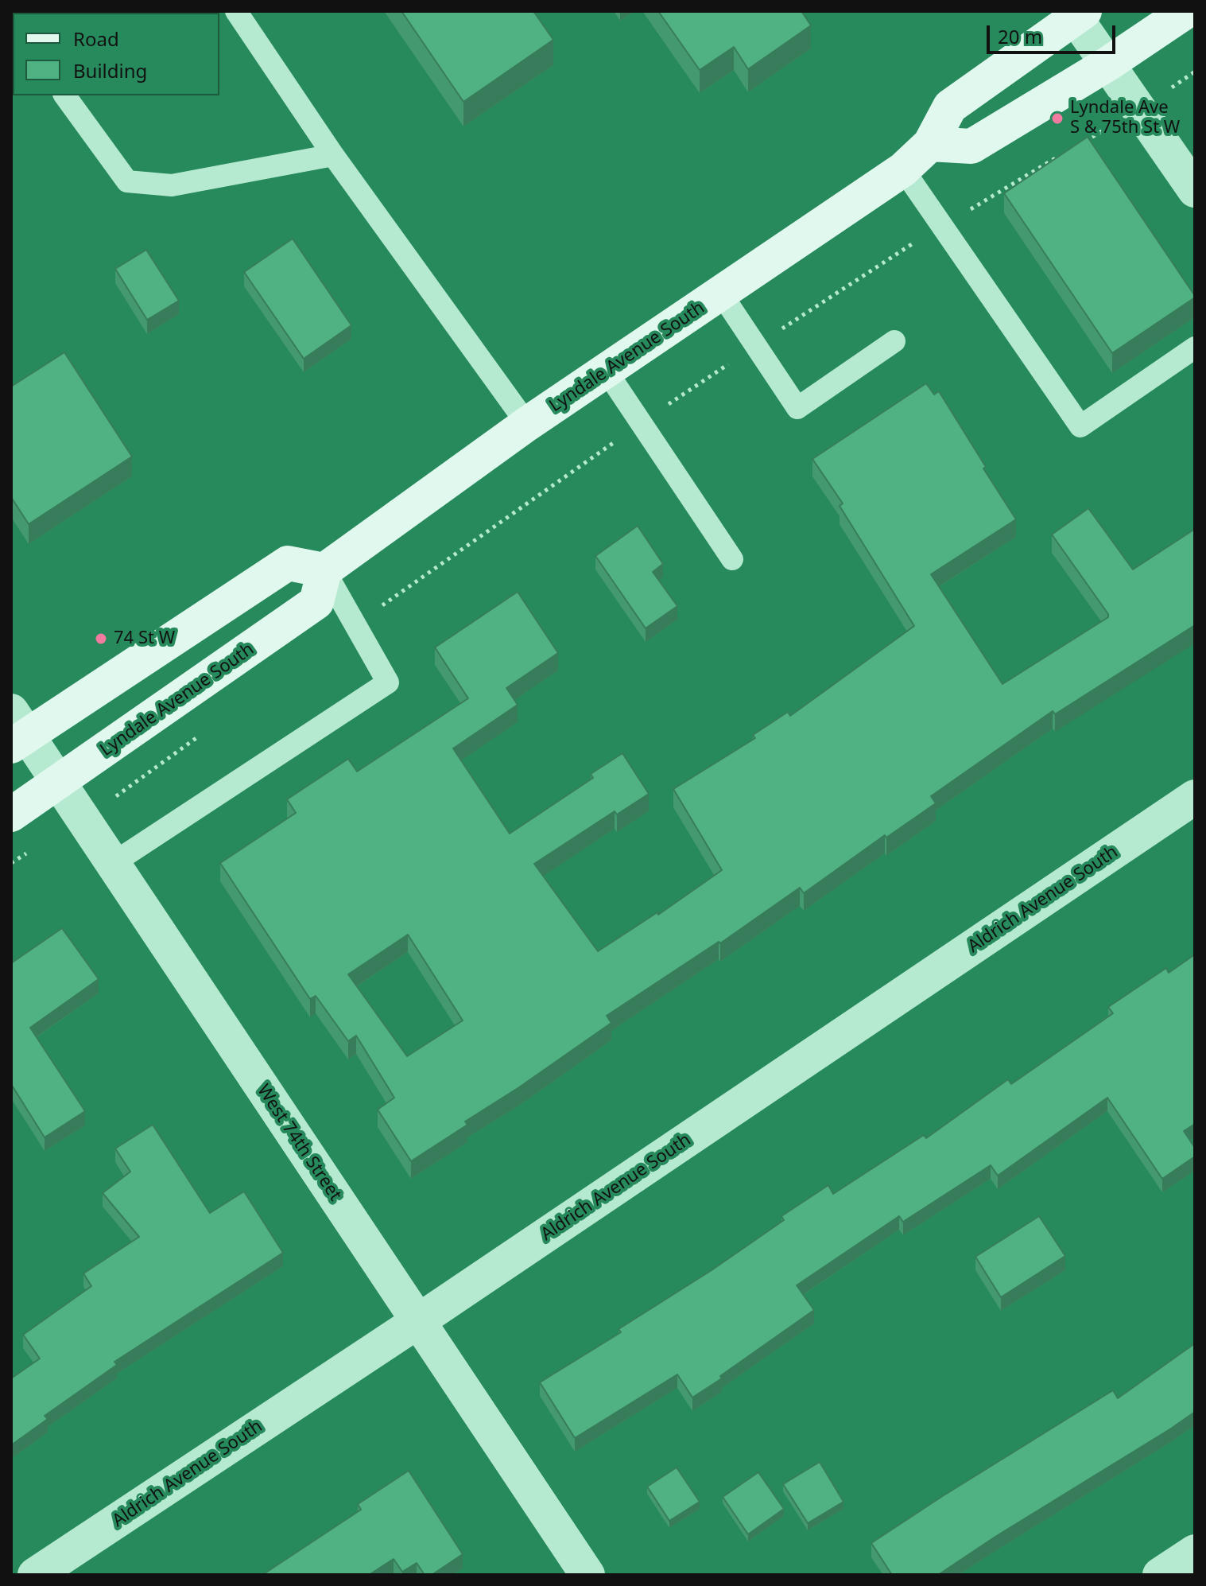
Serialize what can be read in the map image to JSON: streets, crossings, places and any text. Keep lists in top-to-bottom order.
{
  "streets": {
    "main road": ["Lyndale Avenue South"],
    "street": ["Aldrich Avenue South", "West 74th Street"]
  },
  "crossings": [
    ["Lyndale Avenue South", "West 74th Street"],
    ["Aldrich Avenue South", "West 74th Street"]
  ],
  "places": ["Lyndale Ave S & 75th St W", "74 St W"],
  "legend": ["Road", "Building"],
  "scale_bar": "20 m"
}
